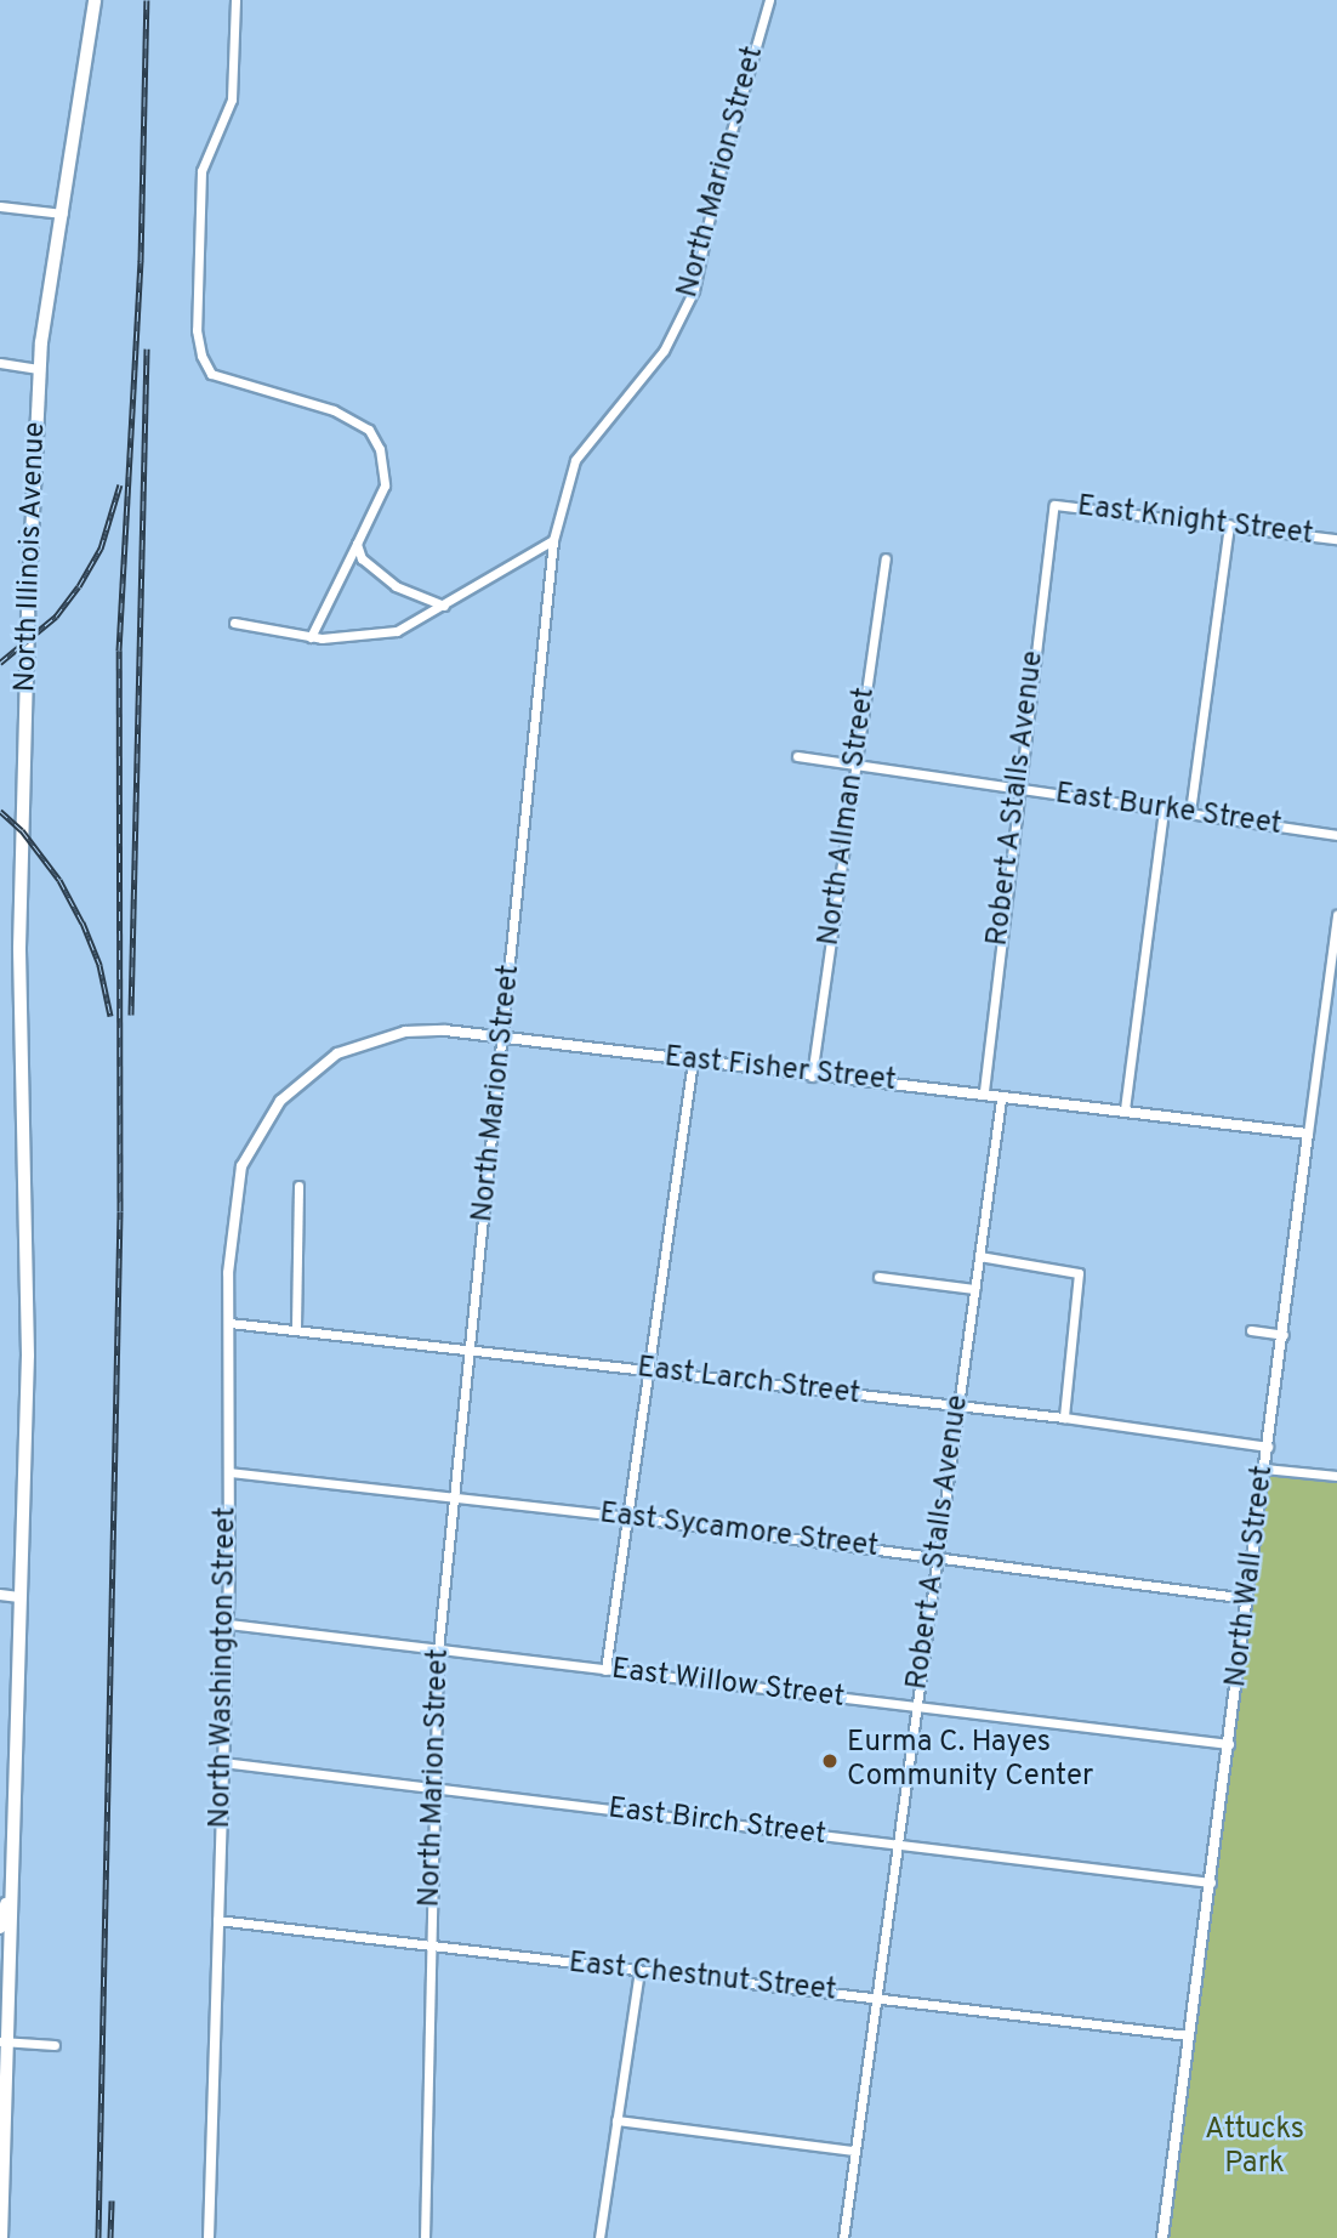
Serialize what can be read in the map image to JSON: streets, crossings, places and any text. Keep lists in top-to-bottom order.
{
  "streets": {
    "main road": ["North Illinois Avenue"],
    "street": [
      "North Marion Street",
      "East Knight Street",
      "Robert A Stalls Avenue",
      "East Burke Street",
      "North Allman Street",
      "East Fisher Street",
      "East Larch Street",
      "East Sycamore Street",
      "North Wall Street",
      "North Washington Street",
      "East Willow Street",
      "East Birch Street",
      "East Chestnut Street"
    ]
  },
  "crossings": [
    ["North Marion Street", "East Fisher Street"],
    ["North Marion Street", "East Larch Street"],
    ["North Marion Street", "East Sycamore Street"],
    ["North Marion Street", "East Willow Street"],
    ["North Marion Street", "East Birch Street"],
    ["North Marion Street", "East Chestnut Street"],
    ["East Knight Street", "Robert A Stalls Avenue"],
    ["Robert A Stalls Avenue", "East Burke Street"],
    ["Robert A Stalls Avenue", "East Fisher Street"],
    ["Robert A Stalls Avenue", "East Larch Street"],
    ["Robert A Stalls Avenue", "East Sycamore Street"],
    ["Robert A Stalls Avenue", "East Willow Street"],
    ["Robert A Stalls Avenue", "East Birch Street"],
    ["Robert A Stalls Avenue", "East Chestnut Street"],
    ["East Burke Street", "North Allman Street"],
    ["North Allman Street", "East Fisher Street"],
    ["East Fisher Street", "North Wall Street"],
    ["East Fisher Street", "North Washington Street"],
    ["East Larch Street", "North Wall Street"],
    ["East Larch Street", "North Washington Street"],
    ["East Sycamore Street", "North Wall Street"],
    ["East Sycamore Street", "North Washington Street"],
    ["North Wall Street", "East Willow Street"],
    ["North Wall Street", "East Birch Street"],
    ["North Wall Street", "East Chestnut Street"],
    ["North Washington Street", "East Willow Street"],
    ["North Washington Street", "East Birch Street"],
    ["North Washington Street", "East Chestnut Street"]
  ],
  "parks": ["Attucks Park"],
  "places": ["Eurma C. Hayes Community Center"]
}
